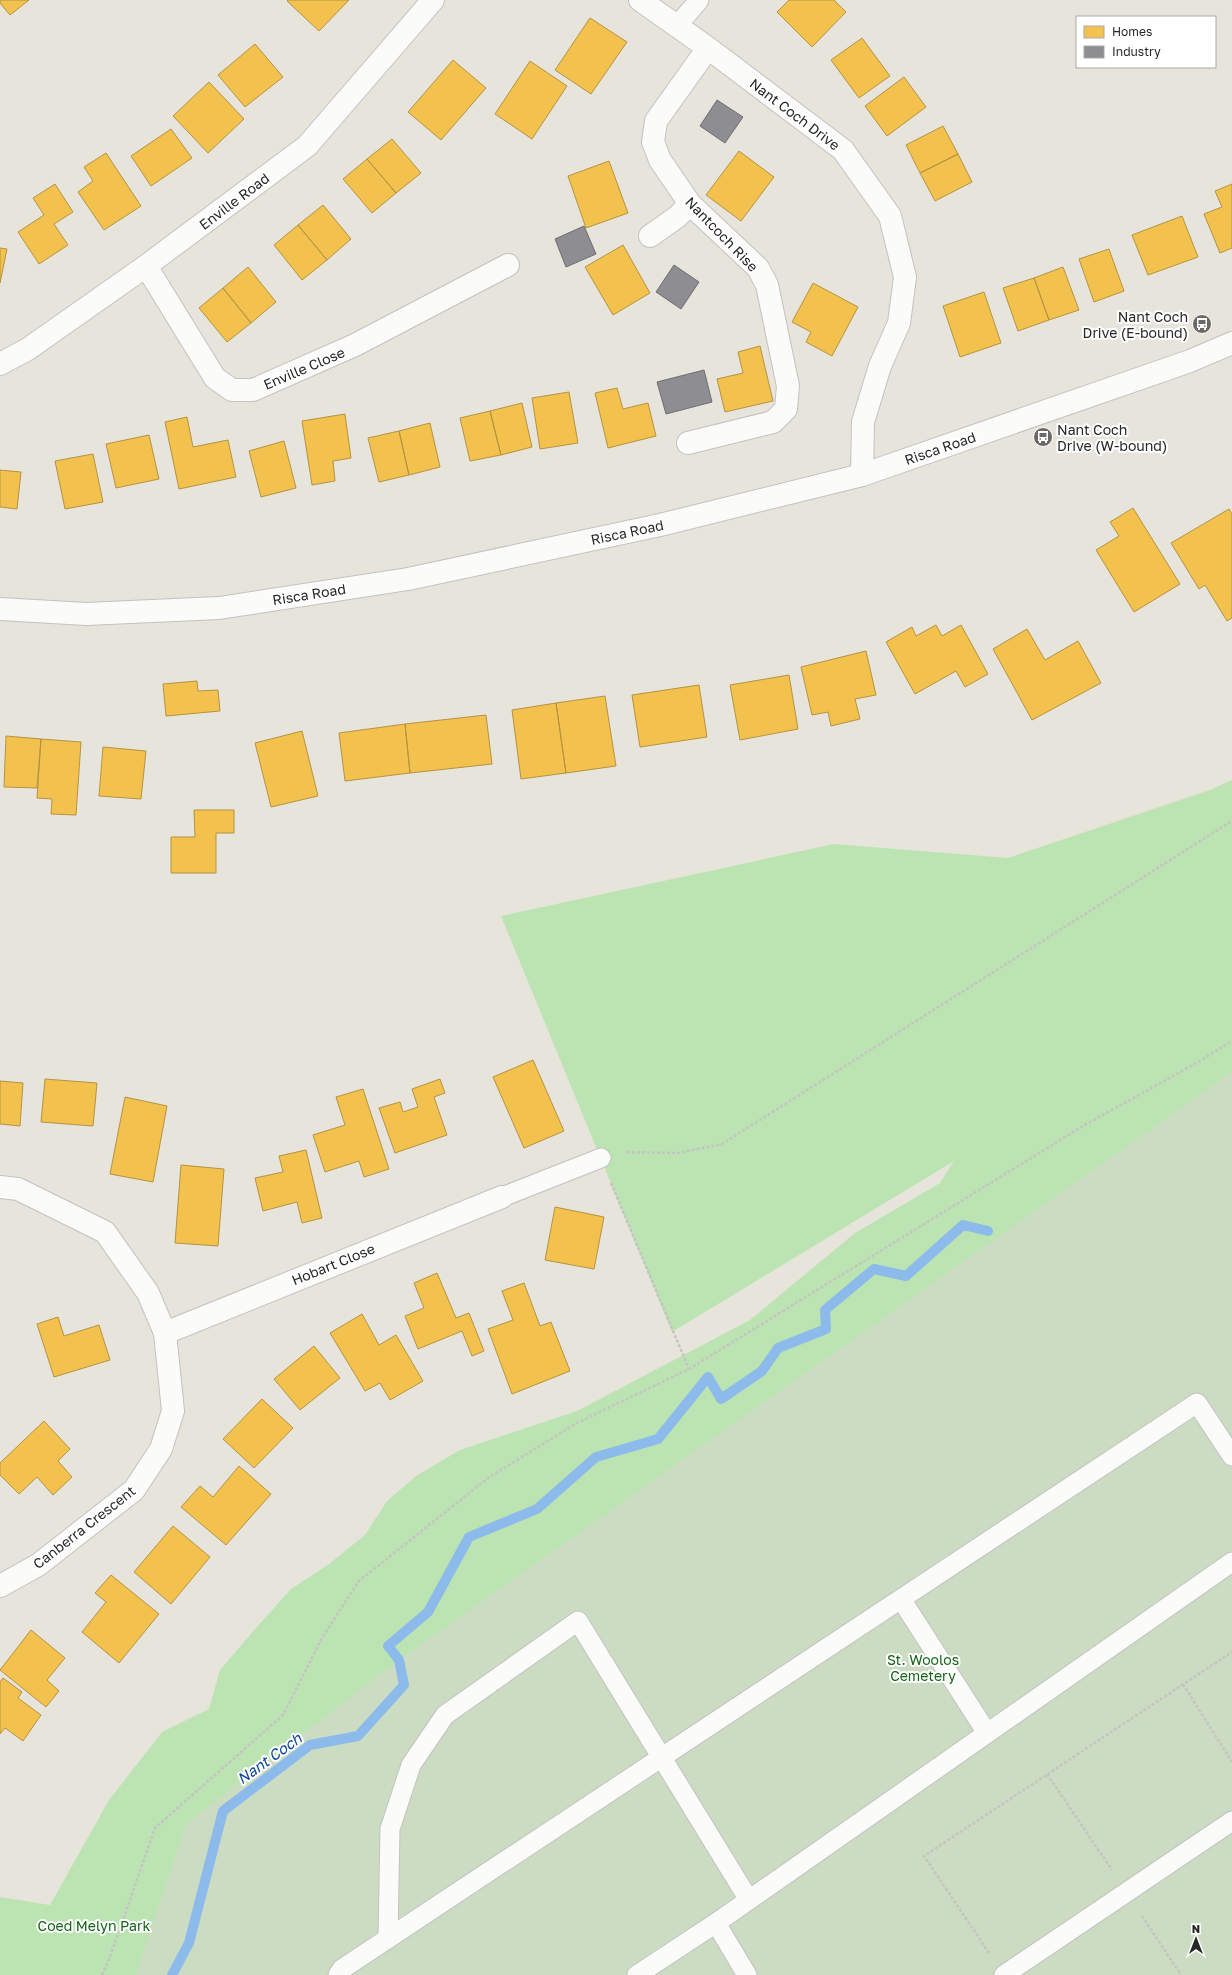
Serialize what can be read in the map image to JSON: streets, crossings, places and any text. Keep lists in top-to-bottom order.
{
  "streets": {
    "street": [
      "Nant Coch Drive",
      "Enville Road",
      "Nantcoch Rise",
      "Enville Close",
      "Risca Road",
      "Hobart Close",
      "Canberra Crescent"
    ]
  },
  "crossings": [
    ["Nant Coch Drive", "Nantcoch Rise"],
    ["Nant Coch Drive", "Risca Road"],
    ["Enville Road", "Enville Close"],
    ["Hobart Close", "Canberra Crescent"]
  ],
  "water": ["Nant Coch"],
  "parks": ["St. Woolos Cemetery", "Coed Melyn Park"],
  "places": {
    "bus stop": ["Nant Coch Drive (E-bound)", "Nant Coch Drive (W-bound)"]
  },
  "legend": ["Homes", "Industry"],
  "north": "top"
}
